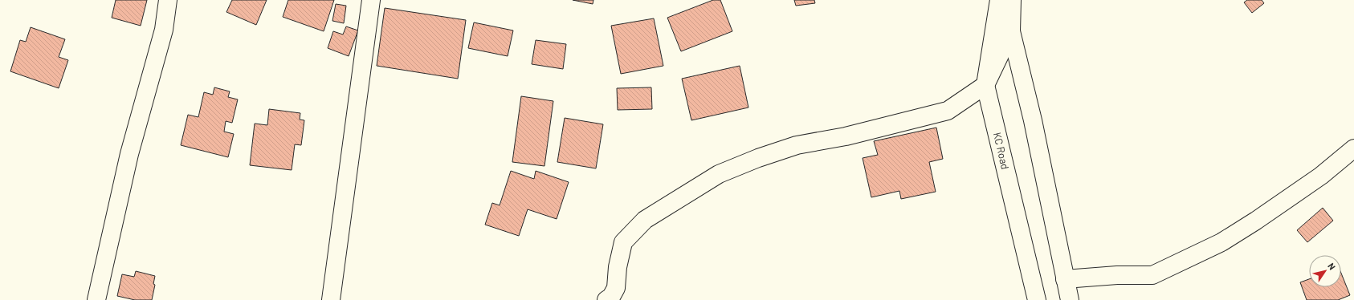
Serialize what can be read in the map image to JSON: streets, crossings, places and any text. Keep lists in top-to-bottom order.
{
  "streets": {
    "street": ["KC Road"]
  },
  "north": "top right"
}
